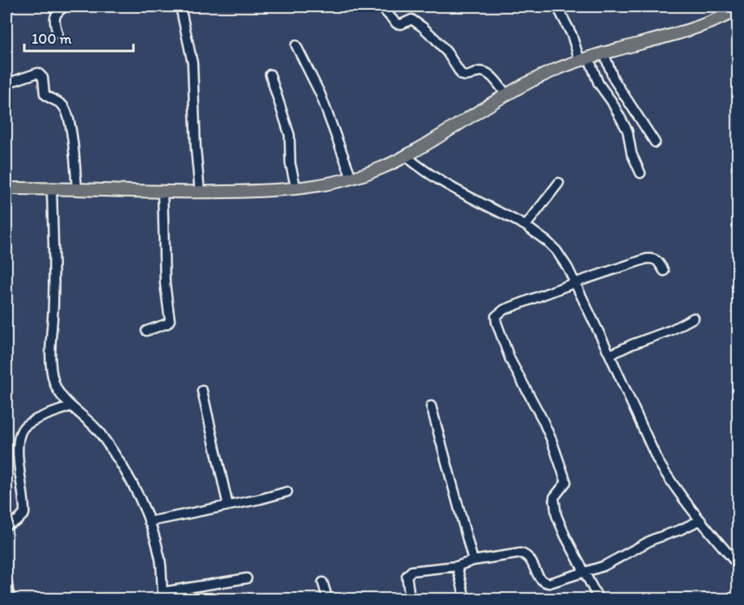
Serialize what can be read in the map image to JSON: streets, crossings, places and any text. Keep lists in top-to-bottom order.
{
  "scale_bar": "100 m"
}
